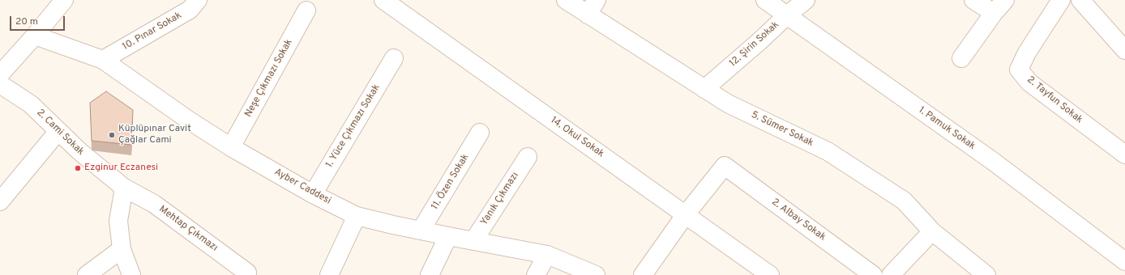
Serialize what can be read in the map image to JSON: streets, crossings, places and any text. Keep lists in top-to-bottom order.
{
  "streets": {
    "street": [
      "10. Pınar Sokak",
      "12. Şirin Sokak",
      "Neşe Çıkmazı Sokak",
      "2. Tayfun Sokak",
      "1. Yüce Çıkmazı Sokak",
      "1. Pamuk Sokak",
      "5. Sümer Sokak",
      "2. Cami Sokak",
      "14. Okul Sokak",
      "11. Özen Sokak",
      "Ayber Caddesi",
      "Yanık Çıkmazı",
      "2. Albay Sokak",
      "Mehtap Çıkmazı"
    ]
  },
  "crossings": [
    ["10. Pınar Sokak", "Ayber Caddesi"],
    ["12. Şirin Sokak", "1. Pamuk Sokak"],
    ["12. Şirin Sokak", "5. Sümer Sokak"],
    ["Neşe Çıkmazı Sokak", "Ayber Caddesi"],
    ["1. Yüce Çıkmazı Sokak", "Ayber Caddesi"],
    ["2. Cami Sokak", "Mehtap Çıkmazı"],
    ["14. Okul Sokak", "2. Albay Sokak"],
    ["11. Özen Sokak", "Ayber Caddesi"],
    ["Ayber Caddesi", "Yanık Çıkmazı"]
  ],
  "places": ["Küplüpınar Cavit Çağlar Cami", "Ezginur Eczanesi"],
  "scale_bar": "20 m"
}
